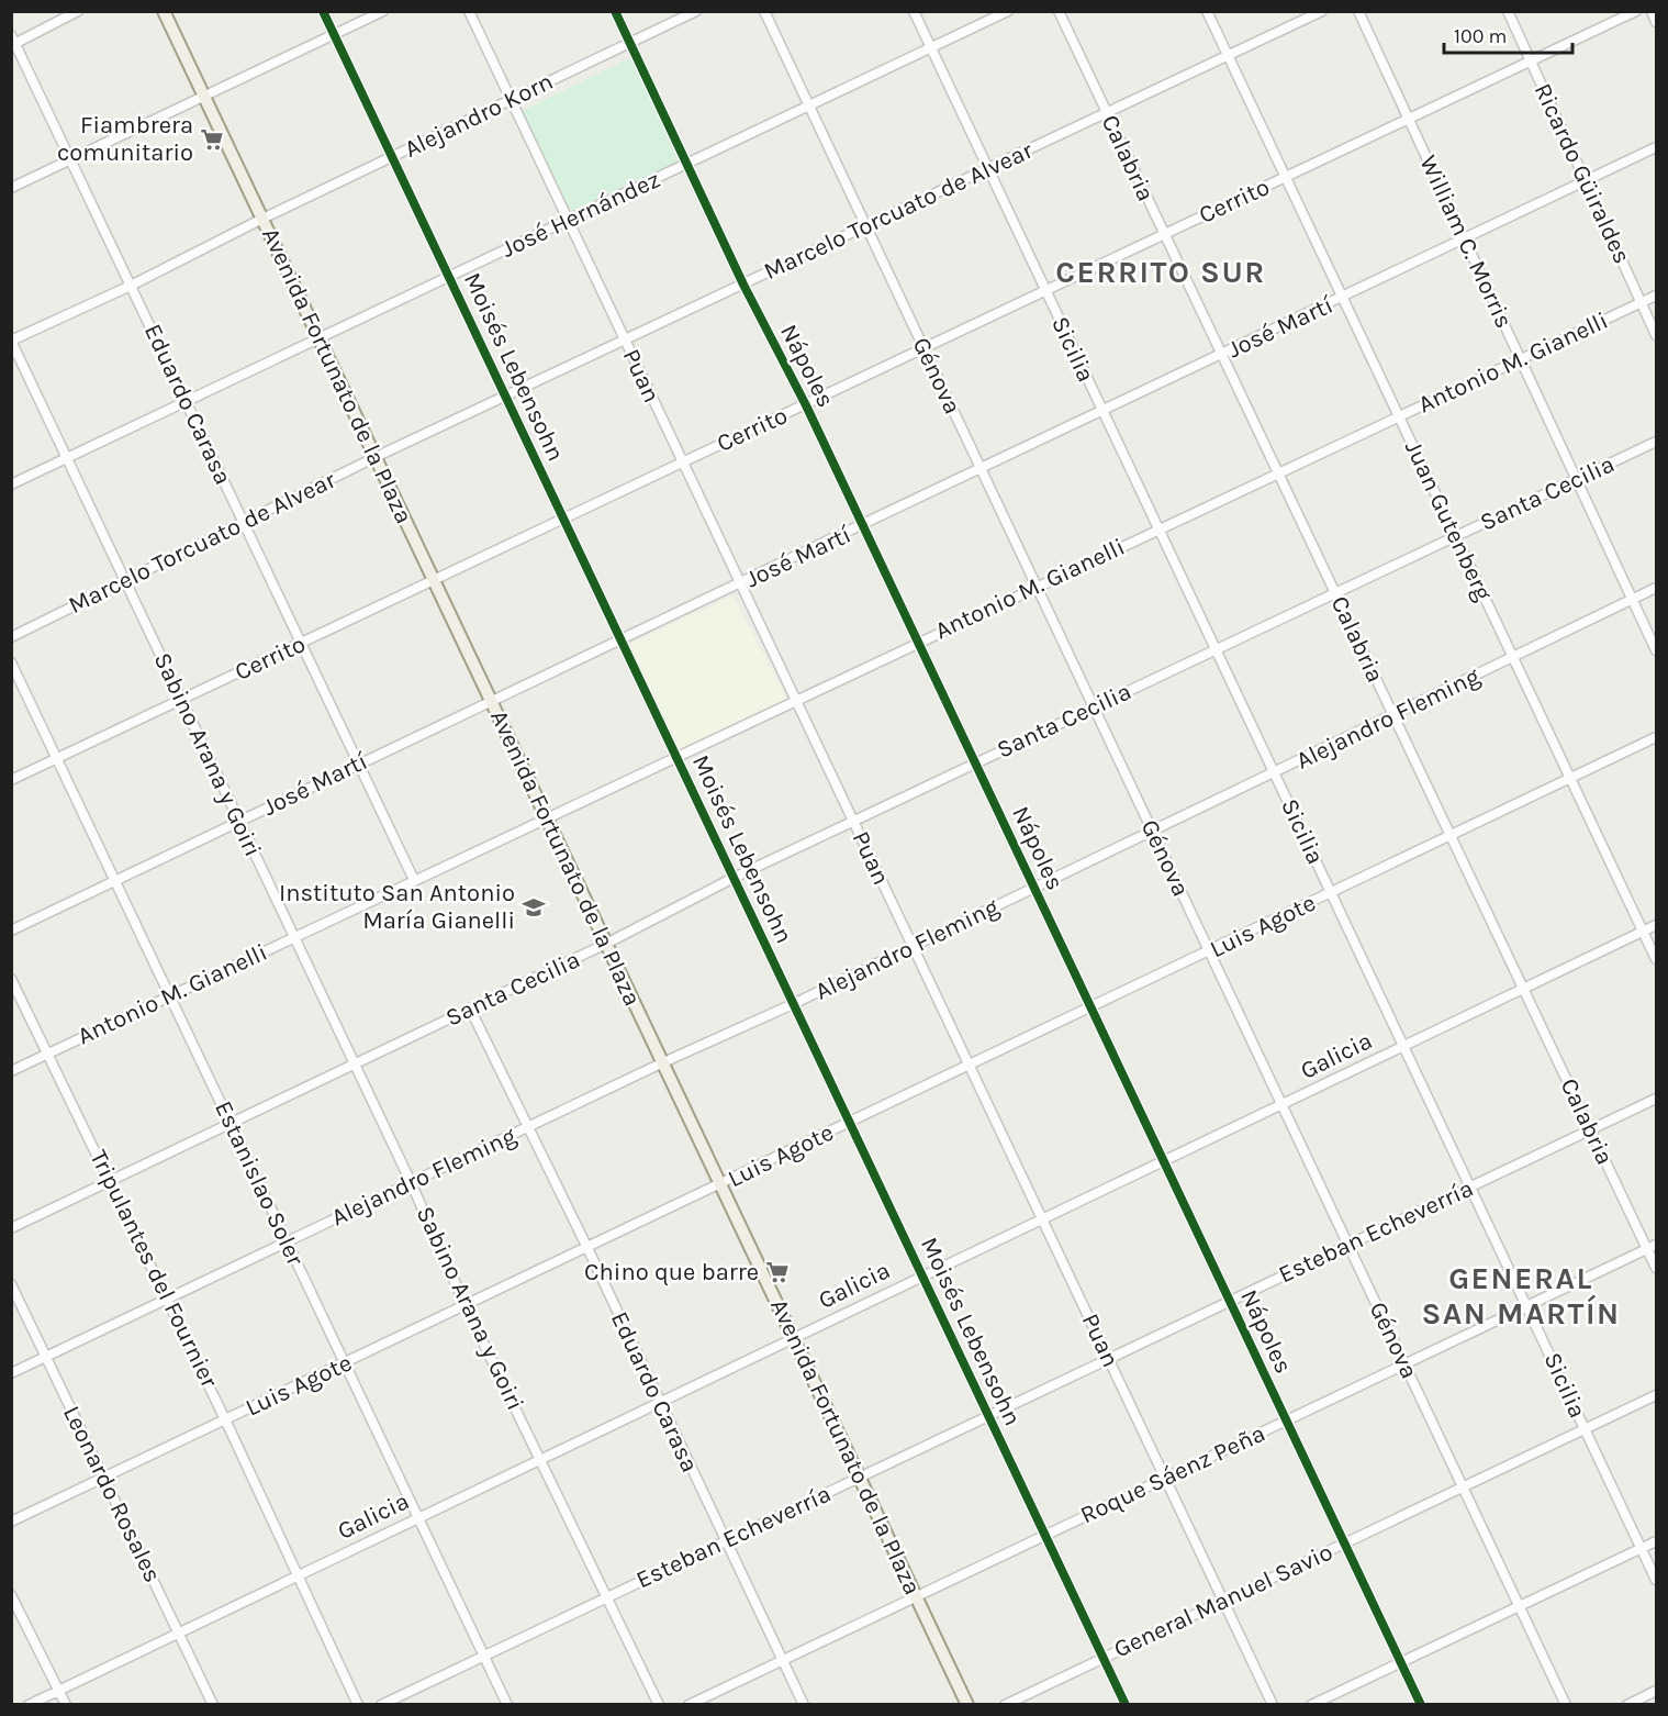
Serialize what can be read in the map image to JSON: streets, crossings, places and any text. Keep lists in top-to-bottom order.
{
  "streets": {
    "main road": ["Avenida Fortunato de la Plaza"],
    "street": [
      "Alejandro Korn",
      "Calabria",
      "Ricardo Güiraldes",
      "Cerrito",
      "Marcelo Torcuato de Alvear",
      "José Hernández",
      "William C. Morris",
      "José Martí",
      "Sicilia",
      "Antonio M. Gianelli",
      "Nápoles",
      "Moisés Lebensohn",
      "Puan",
      "Génova",
      "Eduardo Carasa",
      "Santa Cecilia",
      "Juan Gutenberg",
      "Alejandro Fleming",
      "Sabino Arana y Goiri",
      "Luis Agote",
      "Galicia",
      "Estanislao Soler",
      "Esteban Echeverría",
      "Tripulantes del Fournier",
      "Roque Sáenz Peña",
      "Leonardo Rosales",
      "General Manuel Savio"
    ]
  },
  "crossings": [
    ["Alejandro Korn", "Nápoles"],
    ["Alejandro Korn", "Moisés Lebensohn"],
    ["Alejandro Korn", "Avenida Fortunato de la Plaza"],
    ["Alejandro Korn", "Puan"],
    ["Alejandro Korn", "Eduardo Carasa"],
    ["Alejandro Korn", "Sabino Arana y Goiri"],
    ["Calabria", "Cerrito"],
    ["Calabria", "Marcelo Torcuato de Alvear"],
    ["Calabria", "José Martí"],
    ["Calabria", "Antonio M. Gianelli"],
    ["Calabria", "Santa Cecilia"],
    ["Calabria", "Alejandro Fleming"],
    ["Calabria", "Luis Agote"],
    ["Calabria", "Galicia"],
    ["Calabria", "Esteban Echeverría"],
    ["Calabria", "Roque Sáenz Peña"],
    ["Ricardo Güiraldes", "Cerrito"],
    ["Ricardo Güiraldes", "José Martí"],
    ["Ricardo Güiraldes", "Antonio M. Gianelli"],
    ["Cerrito", "William C. Morris"],
    ["Cerrito", "Sicilia"],
    ["Cerrito", "Nápoles"],
    ["Cerrito", "Moisés Lebensohn"],
    ["Cerrito", "Avenida Fortunato de la Plaza"],
    ["Cerrito", "Puan"],
    ["Cerrito", "Génova"],
    ["Cerrito", "Eduardo Carasa"],
    ["Cerrito", "Juan Gutenberg"],
    ["Cerrito", "Sabino Arana y Goiri"],
    ["Cerrito", "Estanislao Soler"],
    ["Marcelo Torcuato de Alvear", "Sicilia"],
    ["Marcelo Torcuato de Alvear", "Nápoles"],
    ["Marcelo Torcuato de Alvear", "Moisés Lebensohn"],
    ["Marcelo Torcuato de Alvear", "Avenida Fortunato de la Plaza"],
    ["Marcelo Torcuato de Alvear", "Puan"],
    ["Marcelo Torcuato de Alvear", "Génova"],
    ["Marcelo Torcuato de Alvear", "Eduardo Carasa"],
    ["Marcelo Torcuato de Alvear", "Juan Gutenberg"],
    ["Marcelo Torcuato de Alvear", "Sabino Arana y Goiri"],
    ["José Hernández", "Sicilia"],
    ["José Hernández", "Nápoles"],
    ["José Hernández", "Moisés Lebensohn"],
    ["José Hernández", "Avenida Fortunato de la Plaza"],
    ["José Hernández", "Puan"],
    ["José Hernández", "Génova"],
    ["José Hernández", "Eduardo Carasa"],
    ["José Hernández", "Sabino Arana y Goiri"],
    ["William C. Morris", "José Martí"],
    ["William C. Morris", "Antonio M. Gianelli"],
    ["William C. Morris", "Santa Cecilia"],
    ["William C. Morris", "Alejandro Fleming"],
    ["José Martí", "Sicilia"],
    ["José Martí", "Nápoles"],
    ["José Martí", "Moisés Lebensohn"],
    ["José Martí", "Avenida Fortunato de la Plaza"],
    ["José Martí", "Puan"],
    ["José Martí", "Génova"],
    ["José Martí", "Eduardo Carasa"],
    ["José Martí", "Juan Gutenberg"],
    ["José Martí", "Sabino Arana y Goiri"],
    ["José Martí", "Estanislao Soler"],
    ["Sicilia", "Antonio M. Gianelli"],
    ["Sicilia", "Santa Cecilia"],
    ["Sicilia", "Alejandro Fleming"],
    ["Sicilia", "Luis Agote"],
    ["Sicilia", "Galicia"],
    ["Sicilia", "Esteban Echeverría"],
    ["Sicilia", "Roque Sáenz Peña"],
    ["Sicilia", "General Manuel Savio"],
    ["Antonio M. Gianelli", "Nápoles"],
    ["Antonio M. Gianelli", "Moisés Lebensohn"],
    ["Antonio M. Gianelli", "Avenida Fortunato de la Plaza"],
    ["Antonio M. Gianelli", "Puan"],
    ["Antonio M. Gianelli", "Génova"],
    ["Antonio M. Gianelli", "Eduardo Carasa"],
    ["Antonio M. Gianelli", "Juan Gutenberg"],
    ["Antonio M. Gianelli", "Sabino Arana y Goiri"],
    ["Antonio M. Gianelli", "Estanislao Soler"],
    ["Antonio M. Gianelli", "Tripulantes del Fournier"],
    ["Nápoles", "Santa Cecilia"],
    ["Nápoles", "Alejandro Fleming"],
    ["Nápoles", "Luis Agote"],
    ["Nápoles", "Galicia"],
    ["Nápoles", "Esteban Echeverría"],
    ["Nápoles", "Roque Sáenz Peña"],
    ["Nápoles", "General Manuel Savio"],
    ["Moisés Lebensohn", "Santa Cecilia"],
    ["Moisés Lebensohn", "Alejandro Fleming"],
    ["Moisés Lebensohn", "Luis Agote"],
    ["Moisés Lebensohn", "Galicia"],
    ["Moisés Lebensohn", "Esteban Echeverría"],
    ["Moisés Lebensohn", "Roque Sáenz Peña"],
    ["Moisés Lebensohn", "General Manuel Savio"],
    ["Avenida Fortunato de la Plaza", "Santa Cecilia"],
    ["Avenida Fortunato de la Plaza", "Alejandro Fleming"],
    ["Avenida Fortunato de la Plaza", "Luis Agote"],
    ["Avenida Fortunato de la Plaza", "Galicia"],
    ["Avenida Fortunato de la Plaza", "Esteban Echeverría"],
    ["Avenida Fortunato de la Plaza", "Roque Sáenz Peña"],
    ["Puan", "Santa Cecilia"],
    ["Puan", "Alejandro Fleming"],
    ["Puan", "Luis Agote"],
    ["Puan", "Galicia"],
    ["Puan", "Esteban Echeverría"],
    ["Puan", "Roque Sáenz Peña"],
    ["Puan", "General Manuel Savio"],
    ["Génova", "Santa Cecilia"],
    ["Génova", "Alejandro Fleming"],
    ["Génova", "Luis Agote"],
    ["Génova", "Galicia"],
    ["Génova", "Esteban Echeverría"],
    ["Génova", "Roque Sáenz Peña"],
    ["Génova", "General Manuel Savio"],
    ["Eduardo Carasa", "Santa Cecilia"],
    ["Eduardo Carasa", "Alejandro Fleming"],
    ["Eduardo Carasa", "Luis Agote"],
    ["Eduardo Carasa", "Galicia"],
    ["Eduardo Carasa", "Esteban Echeverría"],
    ["Eduardo Carasa", "Roque Sáenz Peña"],
    ["Santa Cecilia", "Juan Gutenberg"],
    ["Santa Cecilia", "Sabino Arana y Goiri"],
    ["Santa Cecilia", "Estanislao Soler"],
    ["Santa Cecilia", "Tripulantes del Fournier"],
    ["Juan Gutenberg", "Alejandro Fleming"],
    ["Juan Gutenberg", "Luis Agote"],
    ["Juan Gutenberg", "Galicia"],
    ["Alejandro Fleming", "Sabino Arana y Goiri"],
    ["Alejandro Fleming", "Estanislao Soler"],
    ["Alejandro Fleming", "Tripulantes del Fournier"],
    ["Alejandro Fleming", "Leonardo Rosales"],
    ["Sabino Arana y Goiri", "Luis Agote"],
    ["Sabino Arana y Goiri", "Galicia"],
    ["Sabino Arana y Goiri", "Esteban Echeverría"],
    ["Luis Agote", "Estanislao Soler"],
    ["Luis Agote", "Tripulantes del Fournier"],
    ["Luis Agote", "Leonardo Rosales"],
    ["Galicia", "Estanislao Soler"],
    ["Galicia", "Tripulantes del Fournier"],
    ["Galicia", "Leonardo Rosales"],
    ["Estanislao Soler", "Esteban Echeverría"]
  ],
  "districts": ["CERRITO SUR", "GENERAL SAN MARTÍN"],
  "places": {
    "supermarket": ["Fiambrera comunitario", "Chino que barre"],
    "school or university": ["Instituto San Antonio María Gianelli"]
  },
  "scale_bar": "100 m"
}
